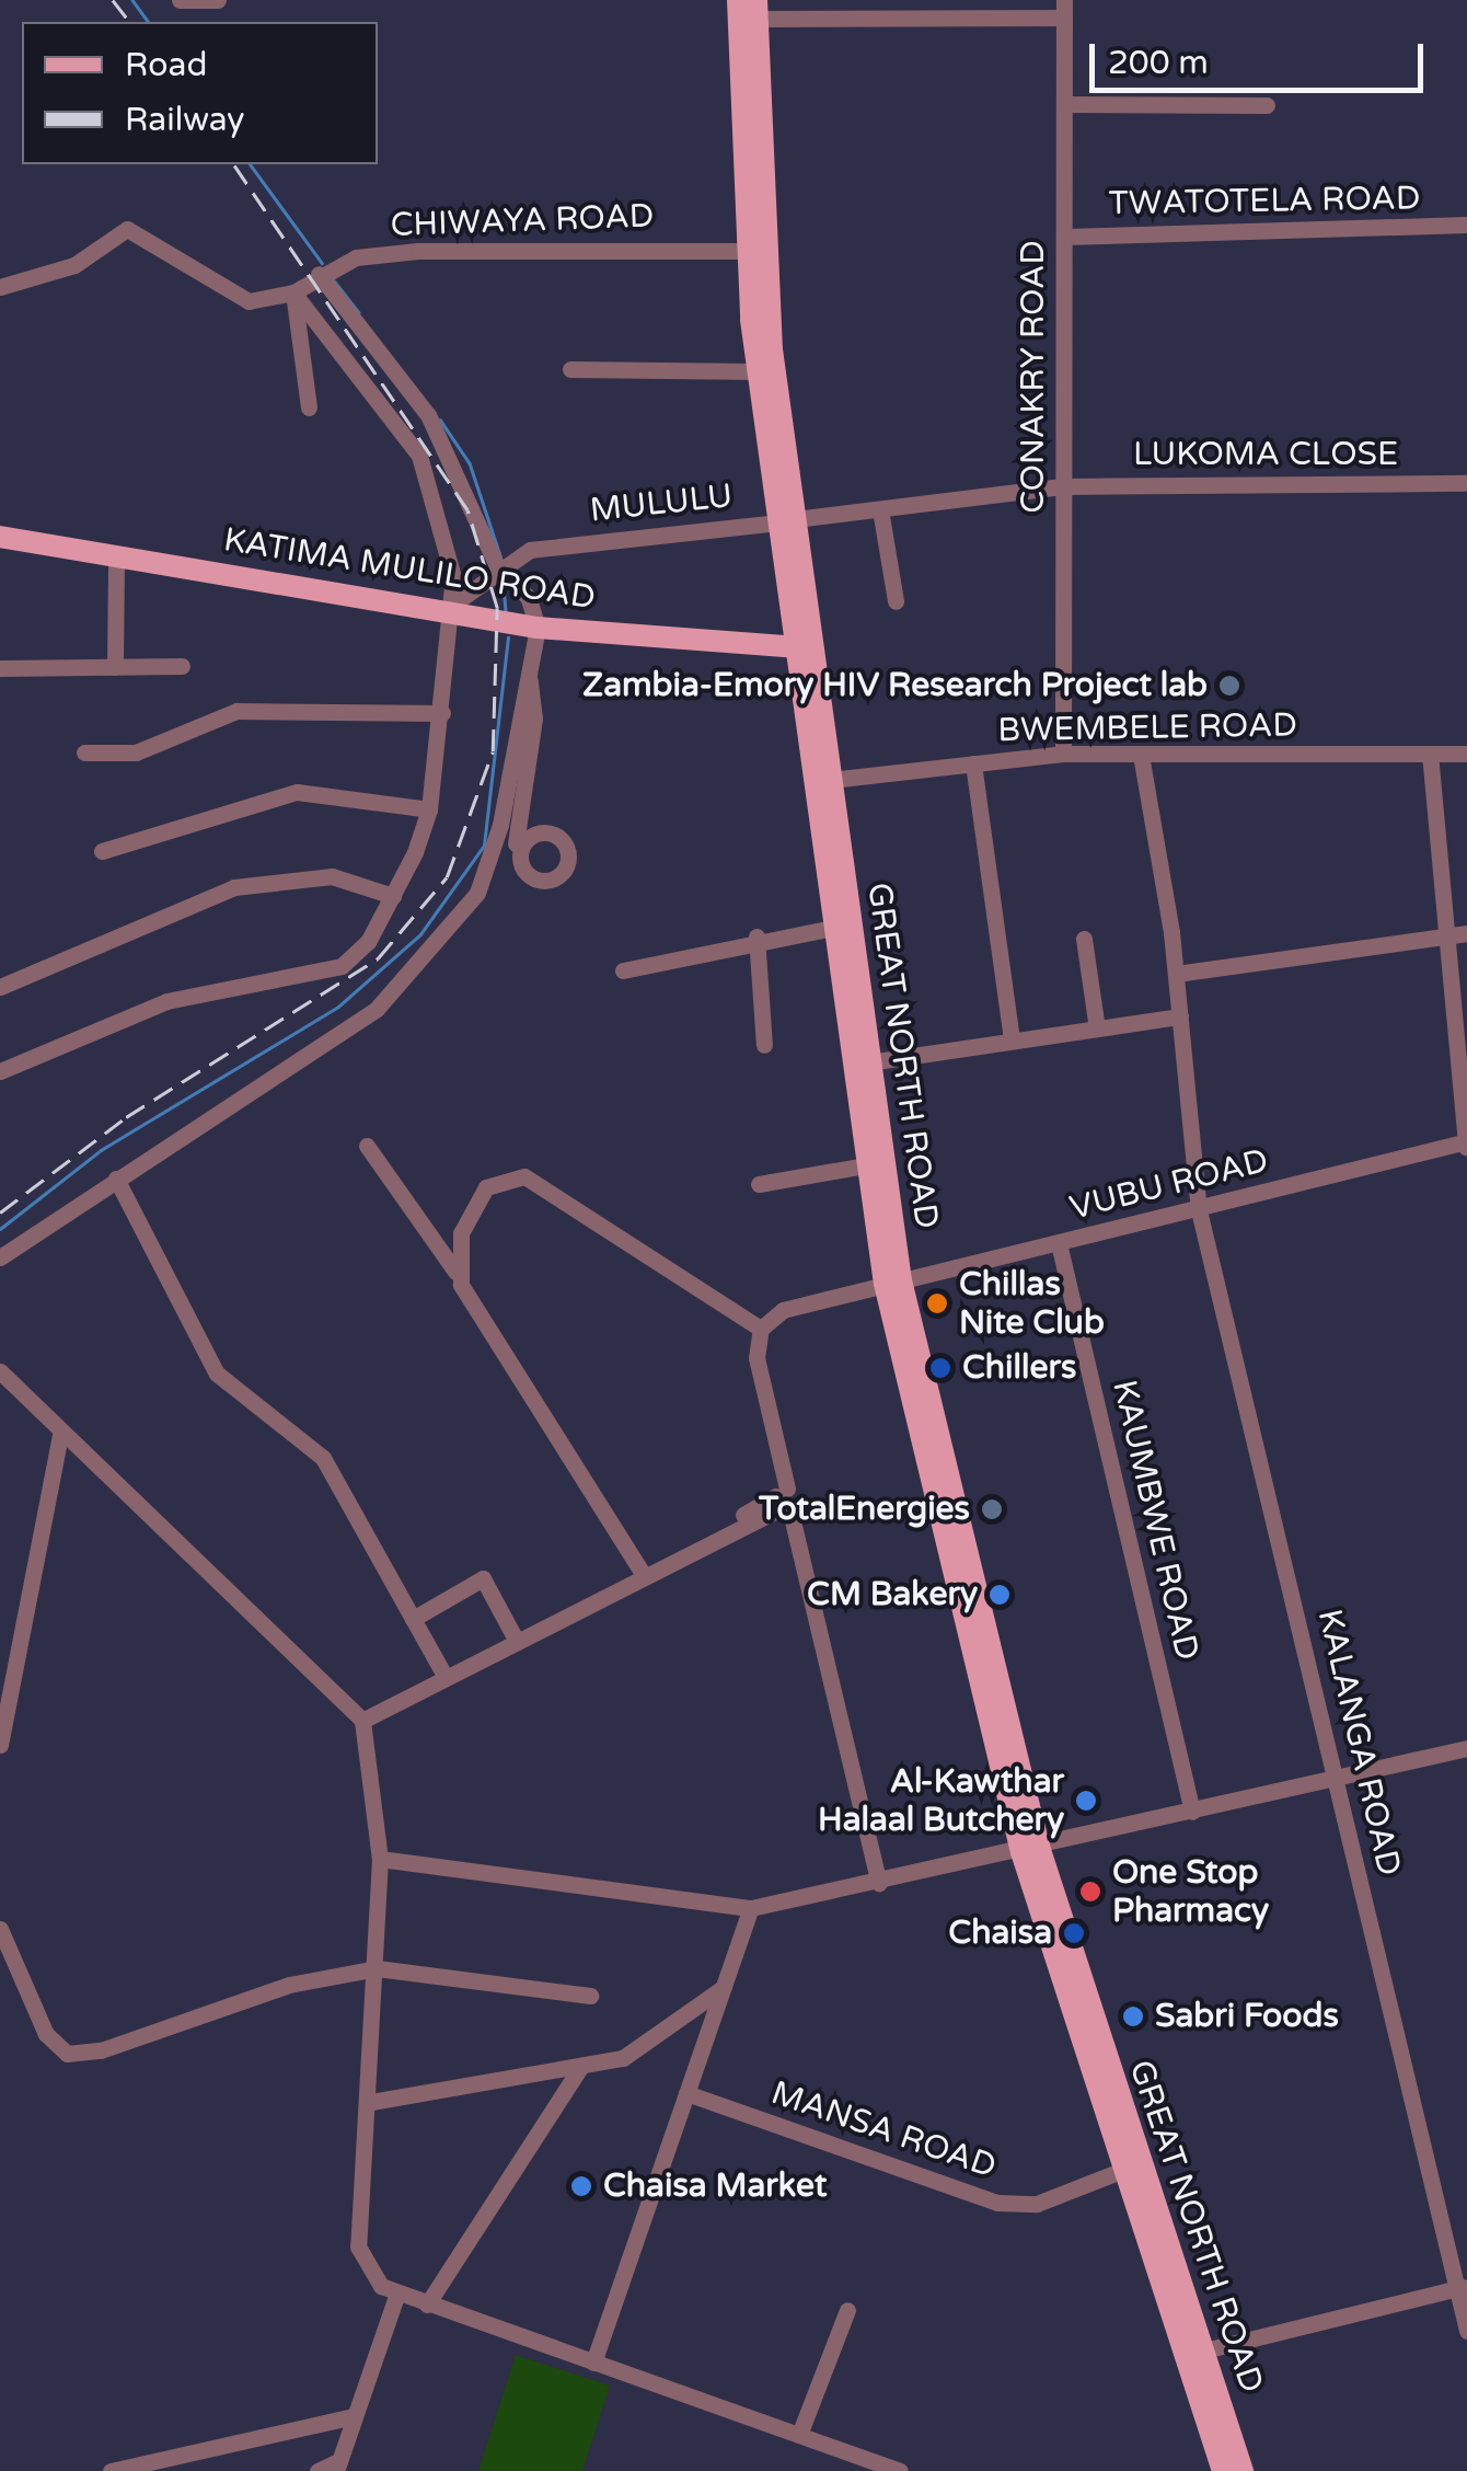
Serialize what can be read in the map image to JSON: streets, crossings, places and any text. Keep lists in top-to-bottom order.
{
  "streets": {
    "main road": ["KATIMA MULILO ROAD", "GREAT NORTH ROAD"],
    "street": [
      "TWATOTELA ROAD",
      "CHIWAYA ROAD",
      "CONAKRY ROAD",
      "LUKOMA CLOSE",
      "MULULU",
      "BWEMBELE ROAD",
      "VUBU ROAD",
      "KAUMBWE ROAD",
      "KALANGA ROAD",
      "MANSA ROAD"
    ]
  },
  "crossings": [
    ["TWATOTELA ROAD", "CONAKRY ROAD"],
    ["CHIWAYA ROAD", "GREAT NORTH ROAD"],
    ["CONAKRY ROAD", "LUKOMA CLOSE"],
    ["CONAKRY ROAD", "BWEMBELE ROAD"],
    ["LUKOMA CLOSE", "MULULU"],
    ["MULULU", "GREAT NORTH ROAD"],
    ["KATIMA MULILO ROAD", "GREAT NORTH ROAD"],
    ["BWEMBELE ROAD", "GREAT NORTH ROAD"],
    ["BWEMBELE ROAD", "KALANGA ROAD"],
    ["GREAT NORTH ROAD", "VUBU ROAD"],
    ["GREAT NORTH ROAD", "MANSA ROAD"],
    ["VUBU ROAD", "KAUMBWE ROAD"],
    ["VUBU ROAD", "KALANGA ROAD"]
  ],
  "places": [
    "Zambia-Emory HIV Research Project lab",
    "Chillas Nite Club",
    "Chillers",
    "TotalEnergies",
    "CM Bakery",
    "Al-Kawthar Halaal Butchery",
    "One Stop Pharmacy",
    "Chaisa",
    "Sabri Foods",
    "Chaisa Market"
  ],
  "legend": ["Road", "Railway"],
  "scale_bar": "200 m"
}
